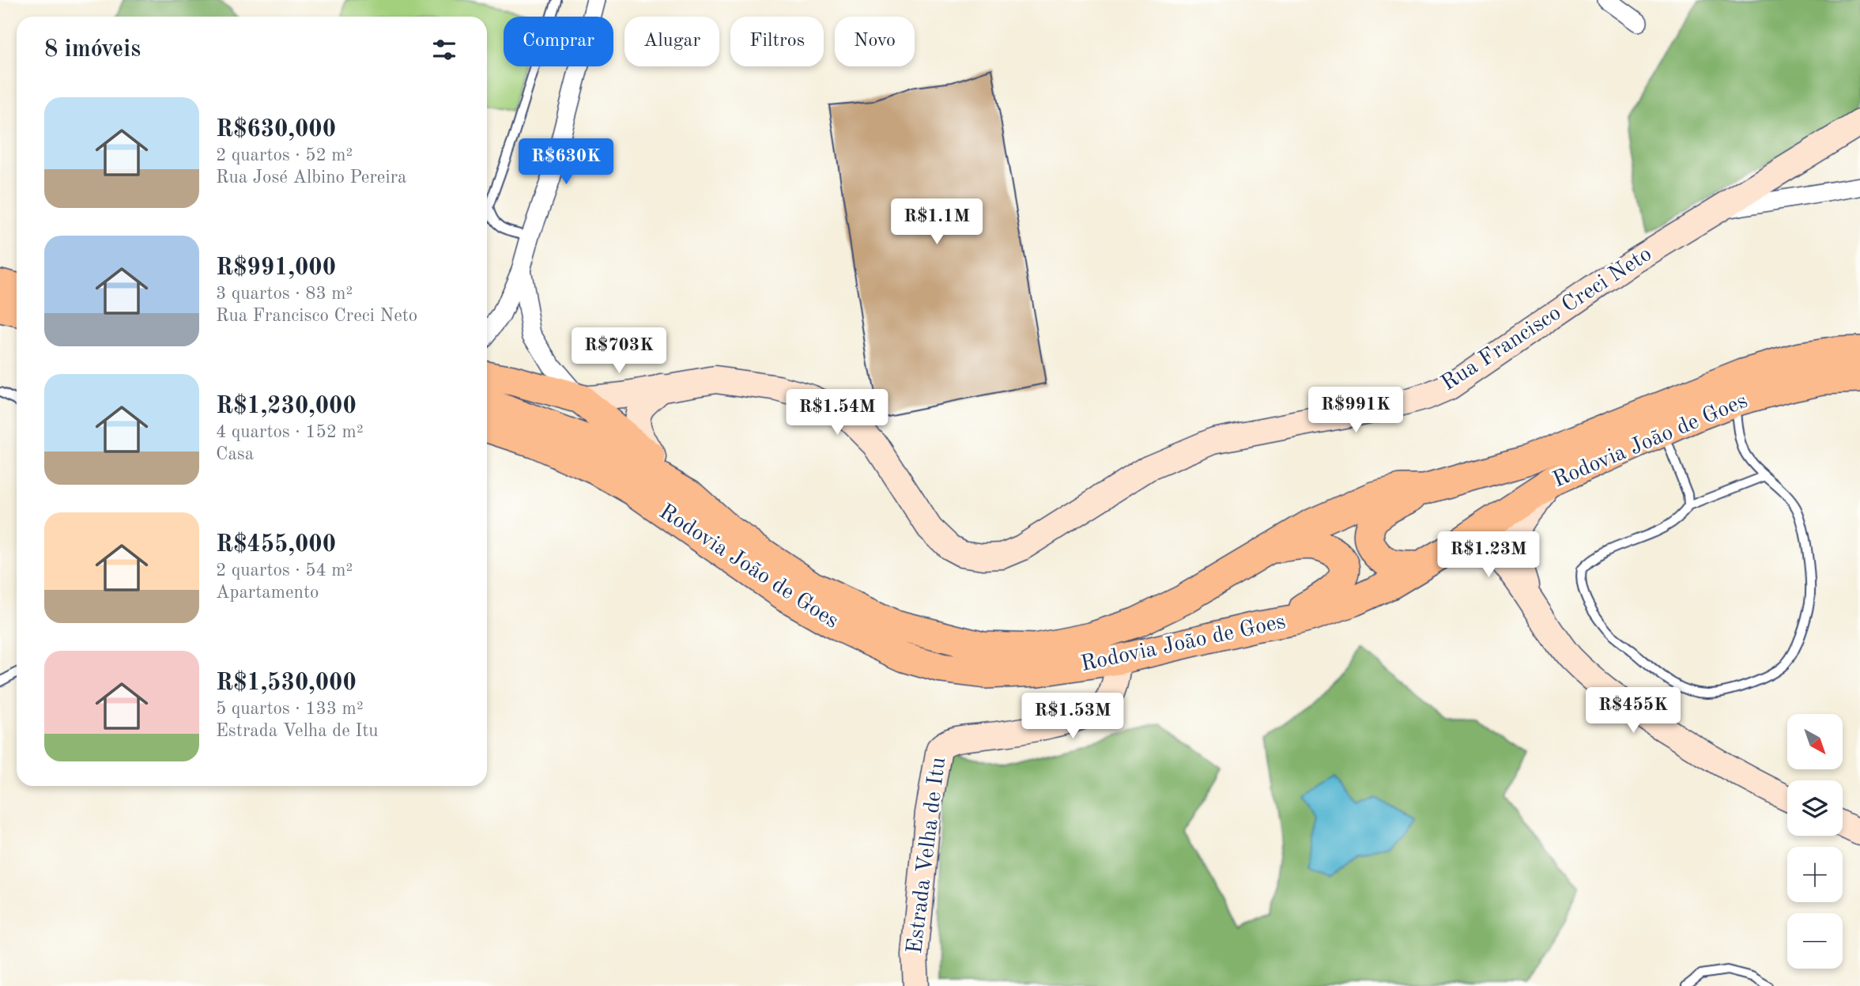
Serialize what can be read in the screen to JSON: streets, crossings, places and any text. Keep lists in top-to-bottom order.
{
  "streets": {
    "highway": ["Rodovia João de Goes"],
    "main road": ["Rua Francisco Creci Neto", "Estrada Velha de Itu"]
  },
  "crossings": [
    ["Rodovia João de Goes", "Estrada Velha de Itu"]
  ],
  "north": "bottom right",
  "page": {
    "chip": [
      "Comprar",
      "Alugar",
      "Filtros",
      "Novo"
    ],
    "heading": "8 imóveis",
    "list": [
      {
        "name": "R$630,000",
        "note": "2 quartos · 52 m² · Rua José Albino Pereira"
      },
      {
        "name": "R$991,000",
        "note": "3 quartos · 83 m² · Rua Francisco Creci Neto"
      },
      {
        "name": "R$1,230,000",
        "note": "4 quartos · 152 m² · Casa"
      },
      {
        "name": "R$455,000",
        "note": "2 quartos · 54 m² · Apartamento"
      },
      {
        "name": "R$1,530,000",
        "note": "5 quartos · 133 m² · Estrada Velha de Itu"
      }
    ],
    "price": [
      "R$630K",
      "R$1.1M",
      "R$703K",
      "R$991K",
      "R$1.54M",
      "R$1.23M",
      "R$455K",
      "R$1.53M"
    ],
    "map_buttons": ["+", "−"]
  }
}
